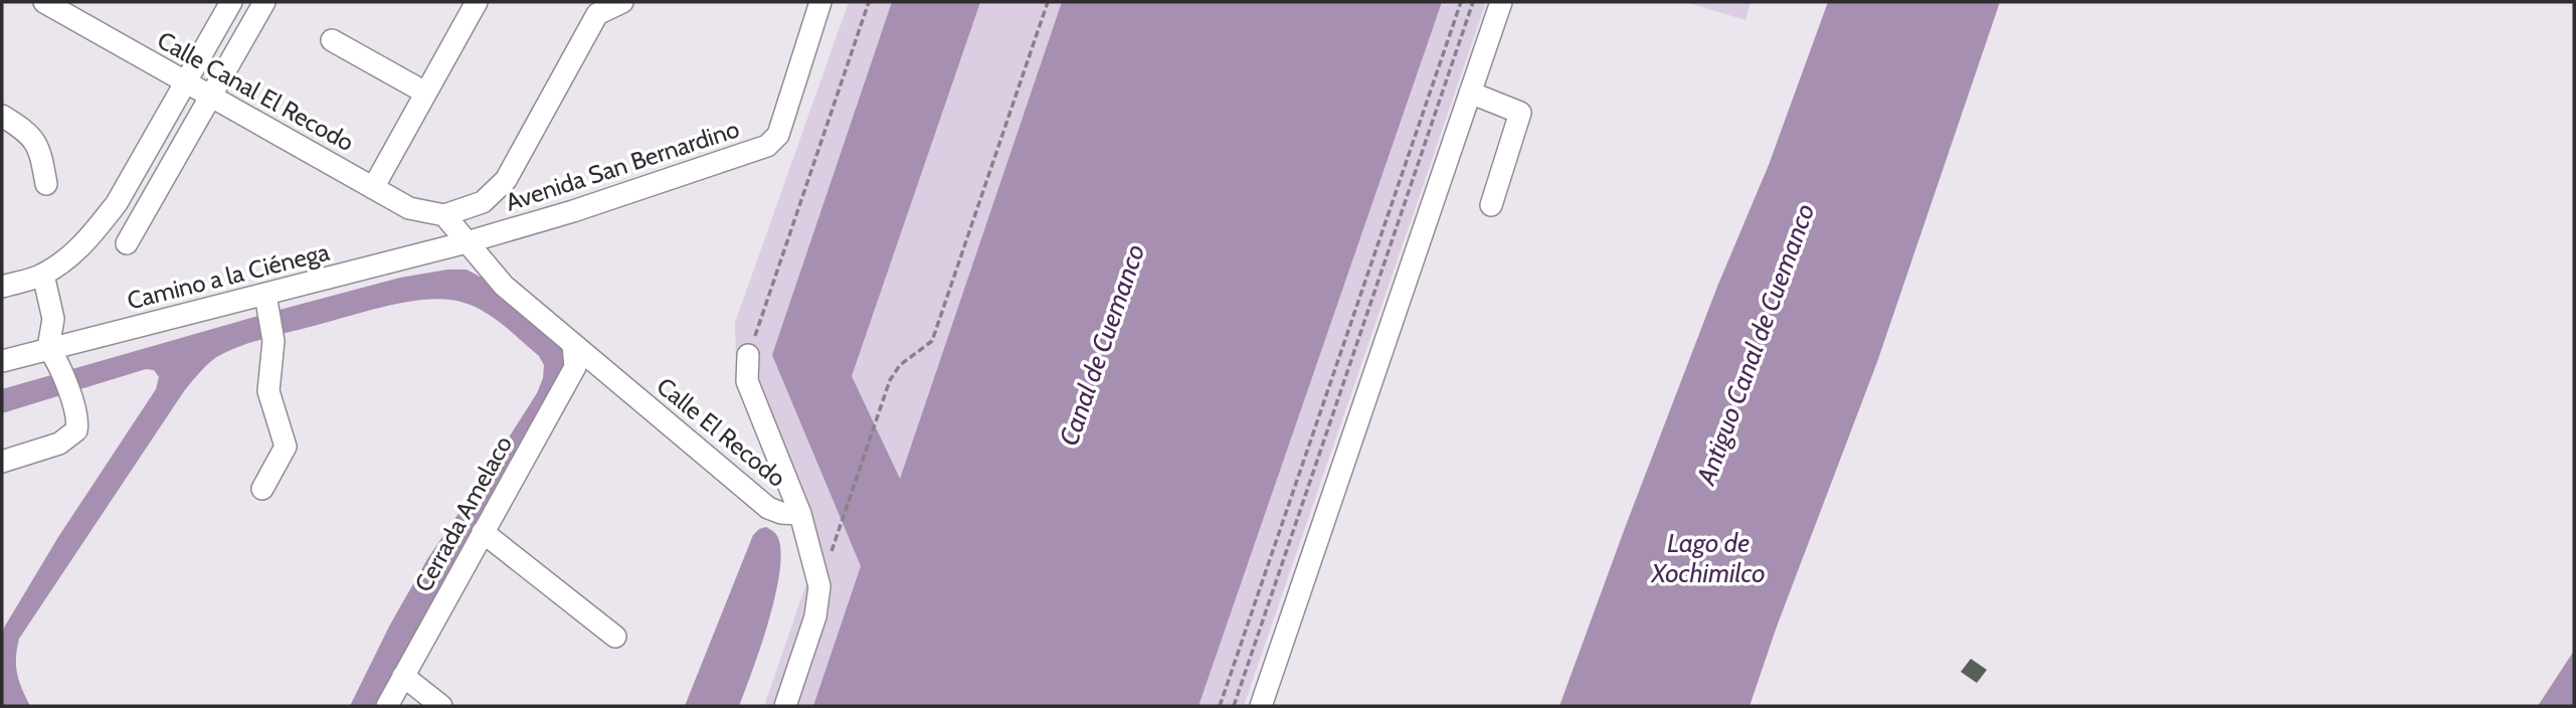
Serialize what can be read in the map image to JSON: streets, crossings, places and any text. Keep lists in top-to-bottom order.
{
  "streets": {
    "street": [
      "Calle Canal El Recodo",
      "Avenida San Bernardino",
      "Camino a la Ciénega",
      "Calle El Recodo",
      "Cerrada Amelaco"
    ]
  },
  "crossings": [
    ["Avenida San Bernardino", "Camino a la Ciénega"],
    ["Avenida San Bernardino", "Calle El Recodo"],
    ["Camino a la Ciénega", "Calle El Recodo"],
    ["Calle El Recodo", "Cerrada Amelaco"]
  ],
  "water": ["Antiguo Canal de Cuemanco", "Canal de Cuemanco", "Lago de Xochimilco"]
}
